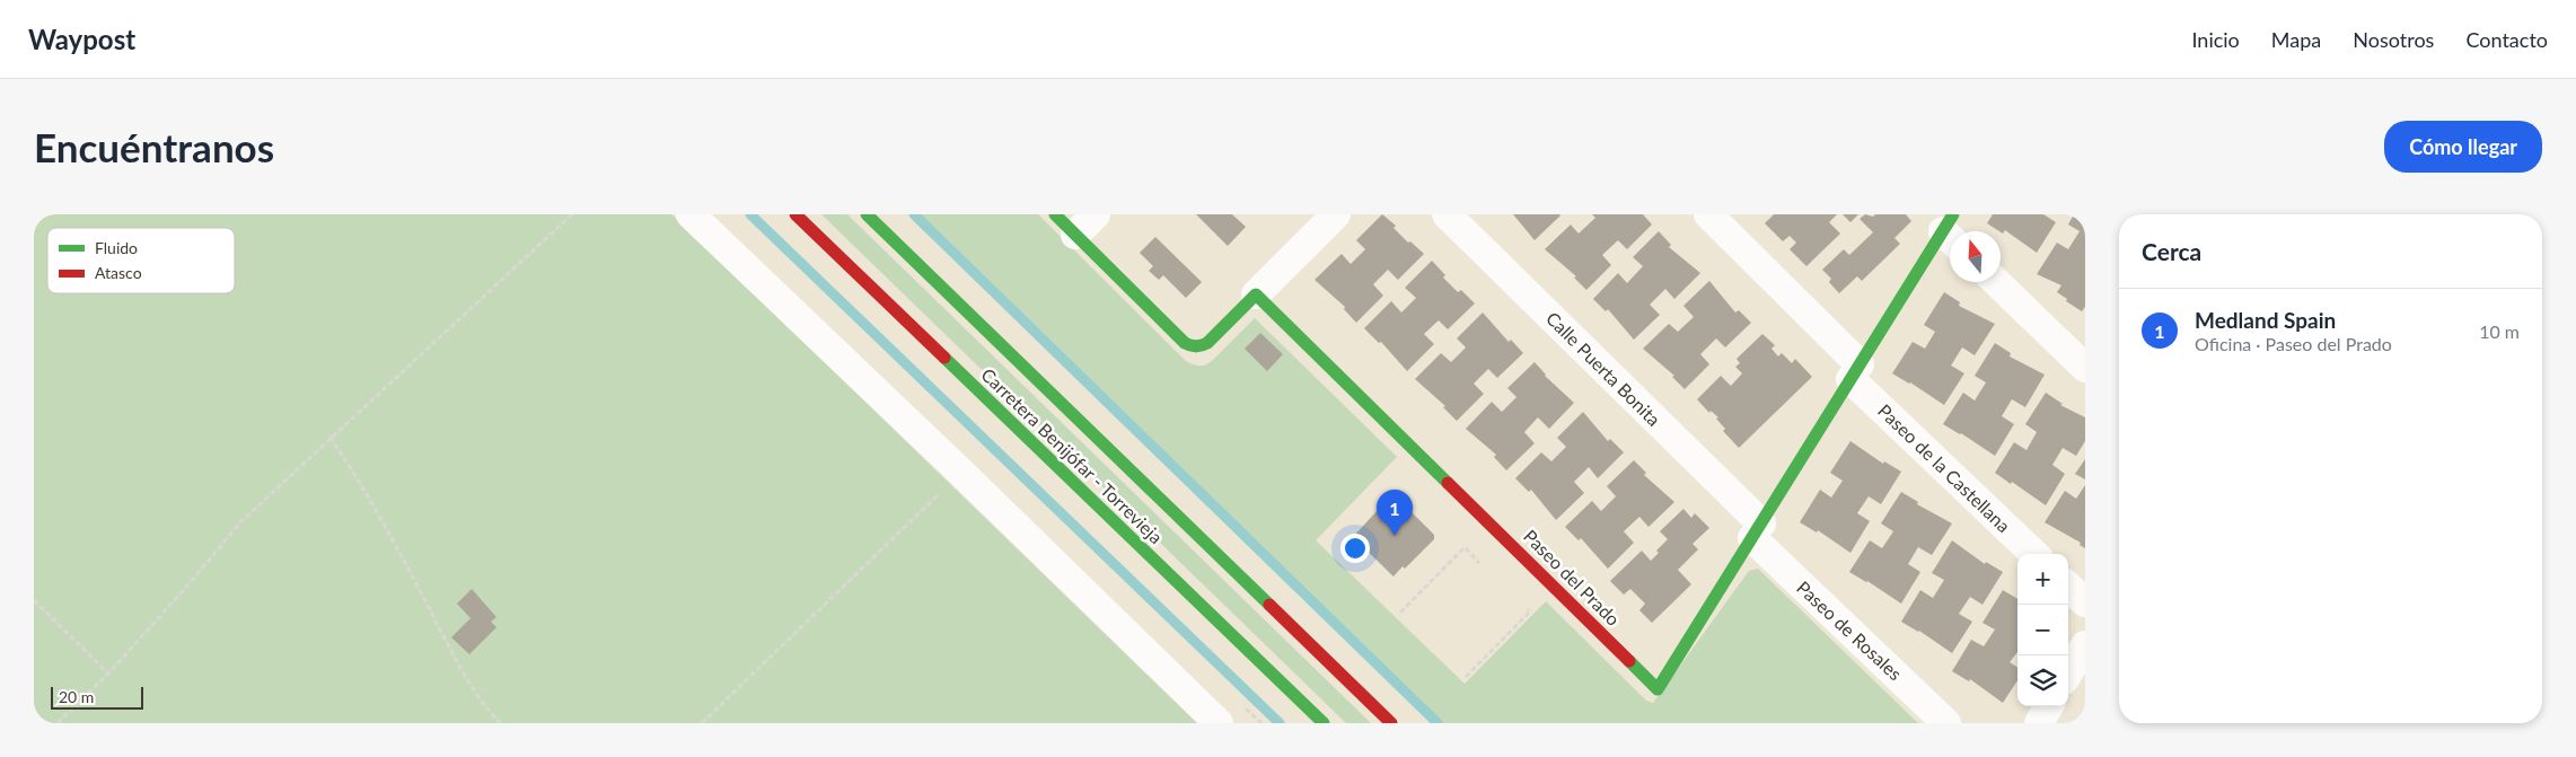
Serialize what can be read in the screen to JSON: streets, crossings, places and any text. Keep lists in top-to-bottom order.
{
  "streets": {
    "main road": ["Carretera Benijófar - Torrevieja", "Paseo del Prado"],
    "street": ["Calle Puerta Bonita", "Paseo de la Castellana", "Paseo de Rosales"]
  },
  "crossings": [
    ["Calle Puerta Bonita", "Paseo del Prado"],
    ["Calle Puerta Bonita", "Paseo de Rosales"],
    ["Paseo de la Castellana", "Paseo del Prado"],
    ["Paseo del Prado", "Paseo de Rosales"]
  ],
  "legend": ["Fluido", "Atasco"],
  "scale_bar": "20 m",
  "north": "top",
  "page": {
    "header": "Waypost",
    "nav": [
      "Inicio",
      "Mapa",
      "Nosotros",
      "Contacto"
    ],
    "buttons": "Cómo llegar",
    "title": "Encuéntranos",
    "heading": "Cerca",
    "list": [
      {
        "mark": "1",
        "name": "Medland Spain",
        "note": "Oficina · Paseo del Prado",
        "value": "10 m"
      }
    ],
    "pins": "1",
    "map_buttons": ["+", "−"],
    "scale": "20 m"
  }
}
